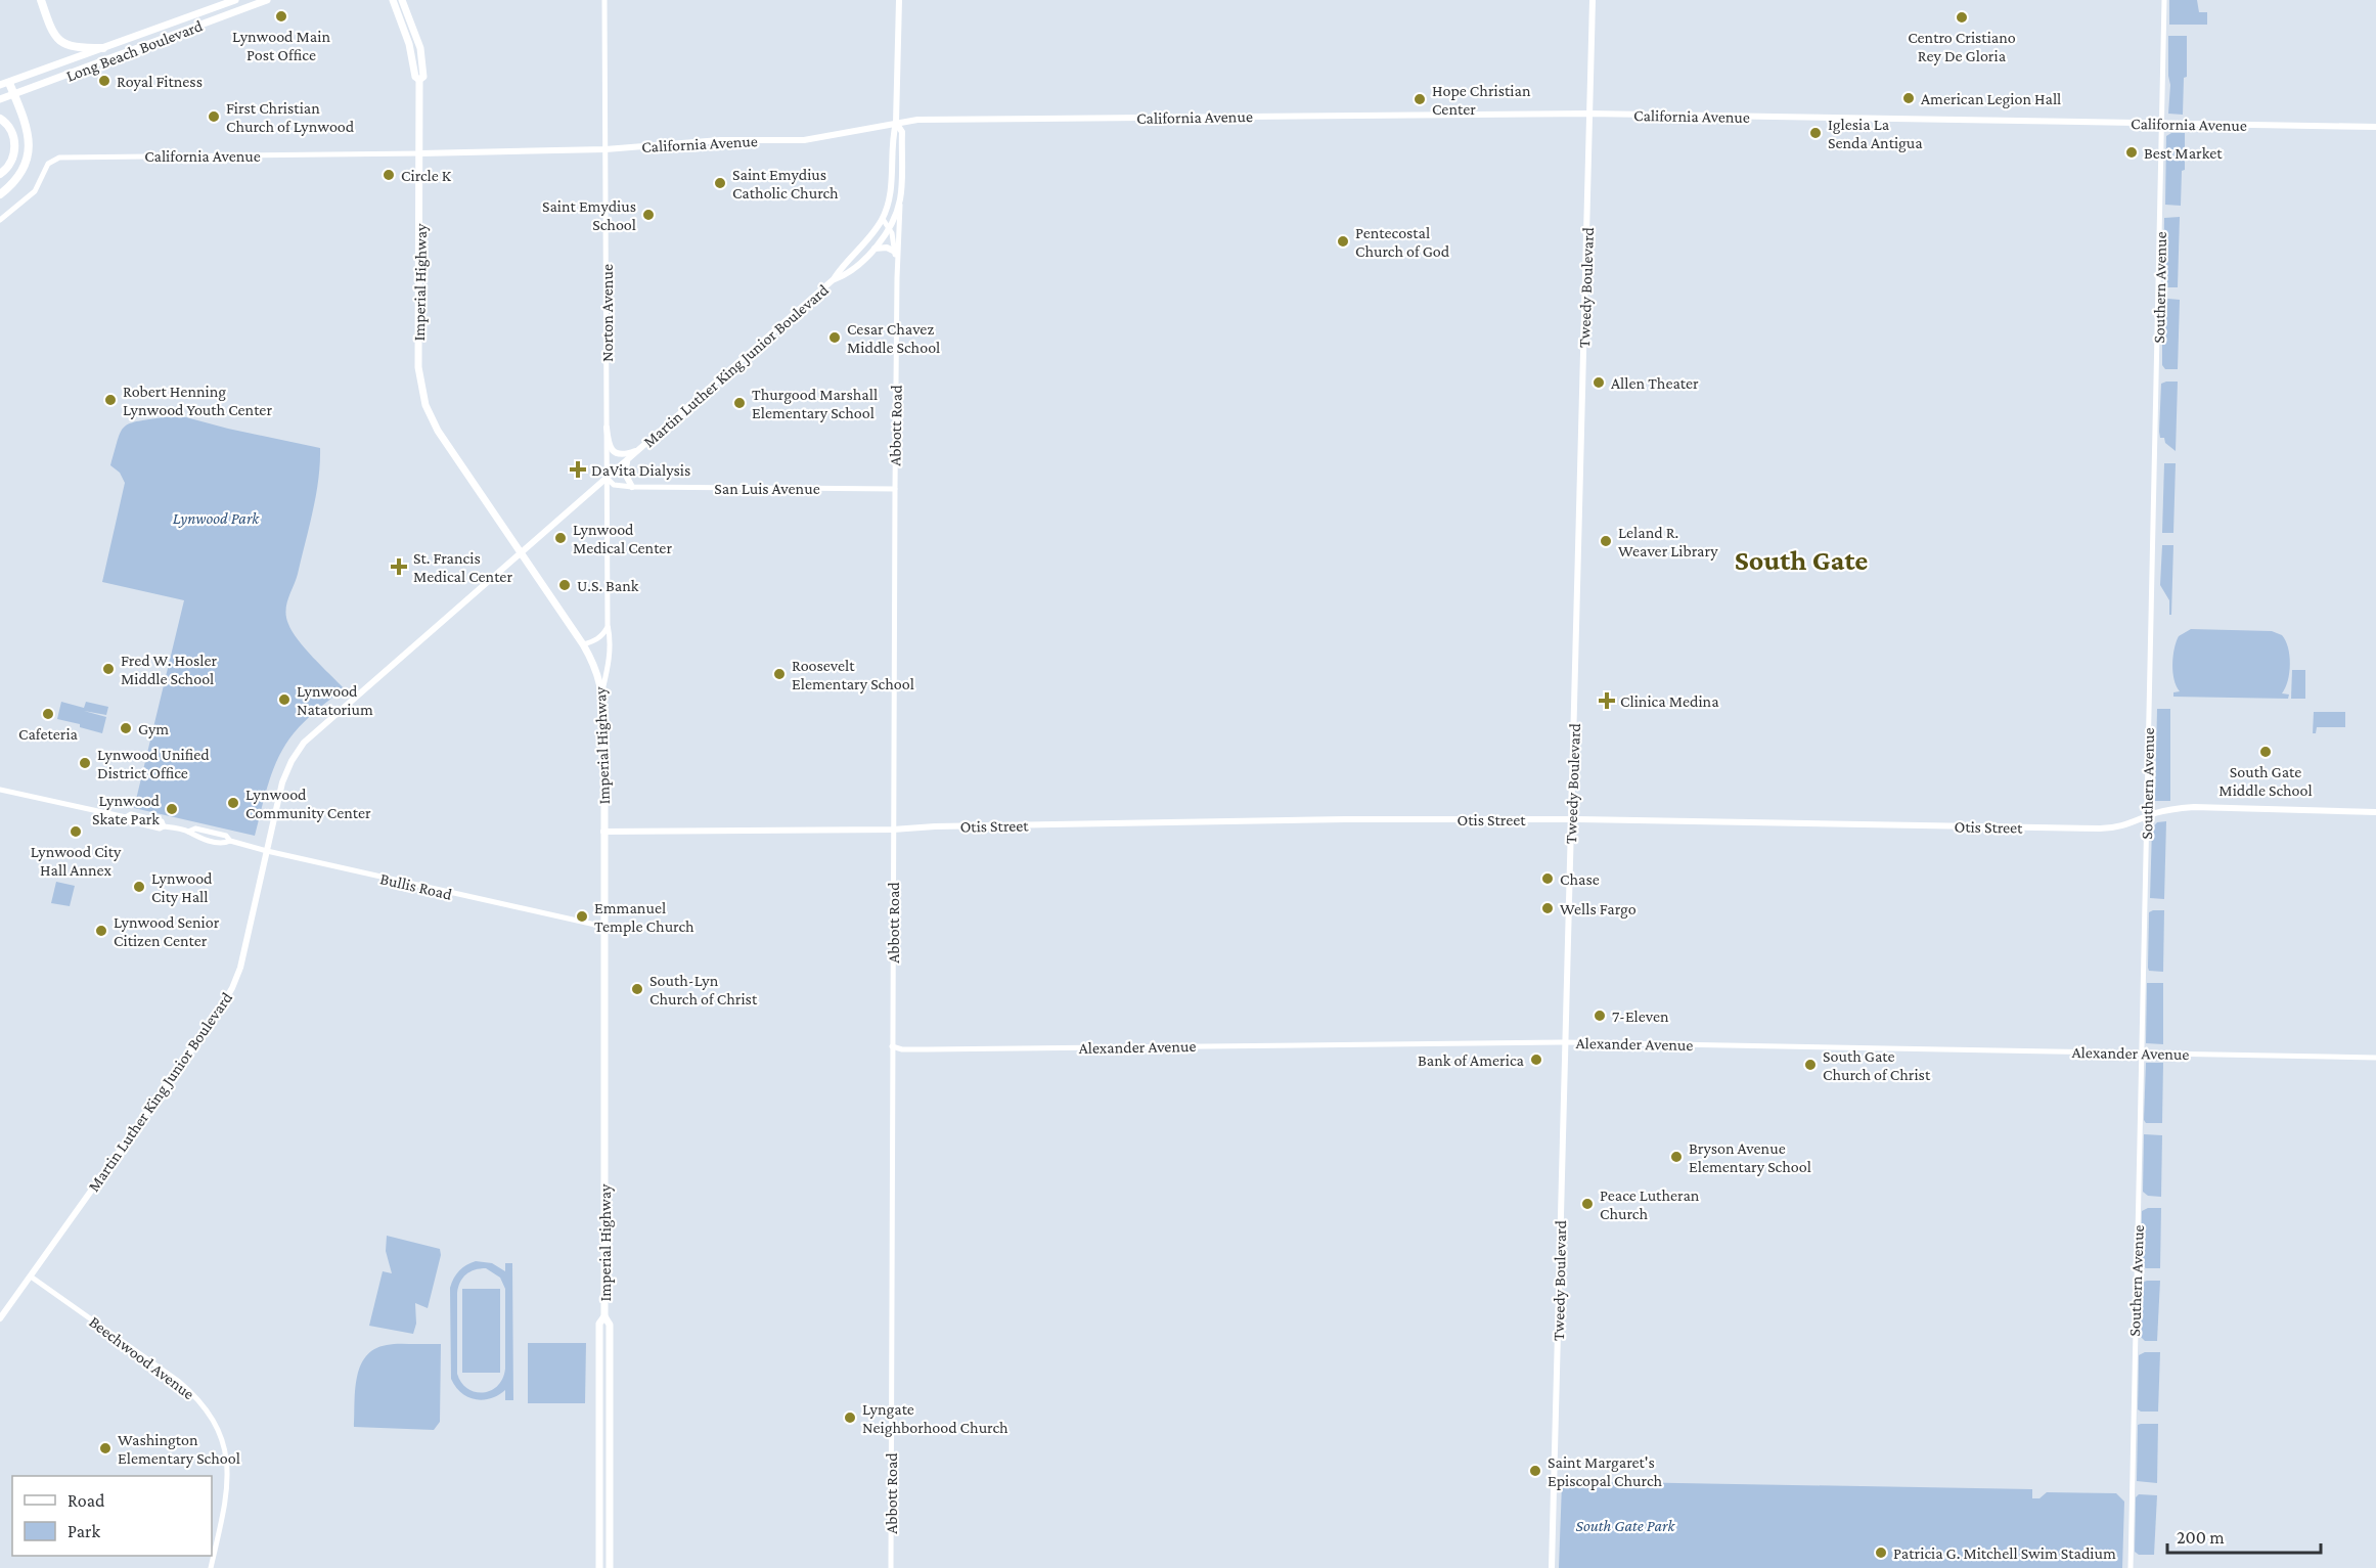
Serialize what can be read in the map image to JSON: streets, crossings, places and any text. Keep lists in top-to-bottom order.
{
  "streets": {
    "main road": [
      "Long Beach Boulevard",
      "California Avenue",
      "Imperial Highway",
      "Tweedy Boulevard",
      "Martin Luther King Junior Boulevard",
      "Otis Street"
    ],
    "street": [
      "Southern Avenue",
      "Norton Avenue",
      "Abbott Road",
      "San Luis Avenue",
      "Bullis Road",
      "Alexander Avenue",
      "Beechwood Avenue"
    ]
  },
  "crossings": [
    ["California Avenue", "Imperial Highway"],
    ["California Avenue", "Tweedy Boulevard"],
    ["California Avenue", "Southern Avenue"],
    ["California Avenue", "Norton Avenue"],
    ["California Avenue", "Martin Luther King Junior Boulevard"],
    ["Imperial Highway", "Norton Avenue"],
    ["Imperial Highway", "Martin Luther King Junior Boulevard"],
    ["Imperial Highway", "Otis Street"],
    ["Imperial Highway", "Bullis Road"],
    ["Tweedy Boulevard", "Otis Street"],
    ["Tweedy Boulevard", "Alexander Avenue"],
    ["Southern Avenue", "Otis Street"],
    ["Southern Avenue", "Alexander Avenue"],
    ["Norton Avenue", "Martin Luther King Junior Boulevard"],
    ["Norton Avenue", "San Luis Avenue"],
    ["Martin Luther King Junior Boulevard", "Abbott Road"],
    ["Martin Luther King Junior Boulevard", "San Luis Avenue"],
    ["Martin Luther King Junior Boulevard", "Bullis Road"],
    ["Martin Luther King Junior Boulevard", "Beechwood Avenue"],
    ["Abbott Road", "San Luis Avenue"],
    ["Abbott Road", "Otis Street"],
    ["Abbott Road", "Alexander Avenue"]
  ],
  "districts": ["South Gate"],
  "parks": ["Lynwood Park", "South Gate Park"],
  "places": {
    "other": [
      "Lynwood Main Post Office",
      "Centro Cristiano Rey De Gloria",
      "Royal Fitness",
      "American Legion Hall",
      "Hope Christian Center",
      "First Christian Church of Lynwood",
      "Iglesia La Senda Antigua",
      "Best Market",
      "Circle K",
      "Saint Emydius Catholic Church",
      "Saint Emydius School",
      "Pentecostal Church of God",
      "Cesar Chavez Middle School",
      "Allen Theater",
      "Robert Henning Lynwood Youth Center",
      "Thurgood Marshall Elementary School",
      "Lynwood Medical Center",
      "Leland R. Weaver Library",
      "U.S. Bank",
      "Fred W. Hosler Middle School",
      "Roosevelt Elementary School",
      "Lynwood Natatorium",
      "Cafeteria",
      "Gym",
      "South Gate Middle School",
      "Lynwood Unified District Office",
      "Lynwood Community Center",
      "Lynwood Skate Park",
      "Lynwood City Hall Annex",
      "Chase",
      "Lynwood City Hall",
      "Wells Fargo",
      "Emmanuel Temple Church",
      "Lynwood Senior Citizen Center",
      "South-Lyn Church of Christ",
      "7-Eleven",
      "Bank of America",
      "South Gate Church of Christ",
      "Bryson Avenue Elementary School",
      "Peace Lutheran Church",
      "Lyngate Neighborhood Church",
      "Washington Elementary School",
      "Saint Margaret's Episcopal Church",
      "Patricia G. Mitchell Swim Stadium"
    ],
    "health": ["DaVita Dialysis", "St. Francis Medical Center", "Clinica Medina"]
  },
  "legend": ["Road", "Park"],
  "scale_bar": "200 m"
}
